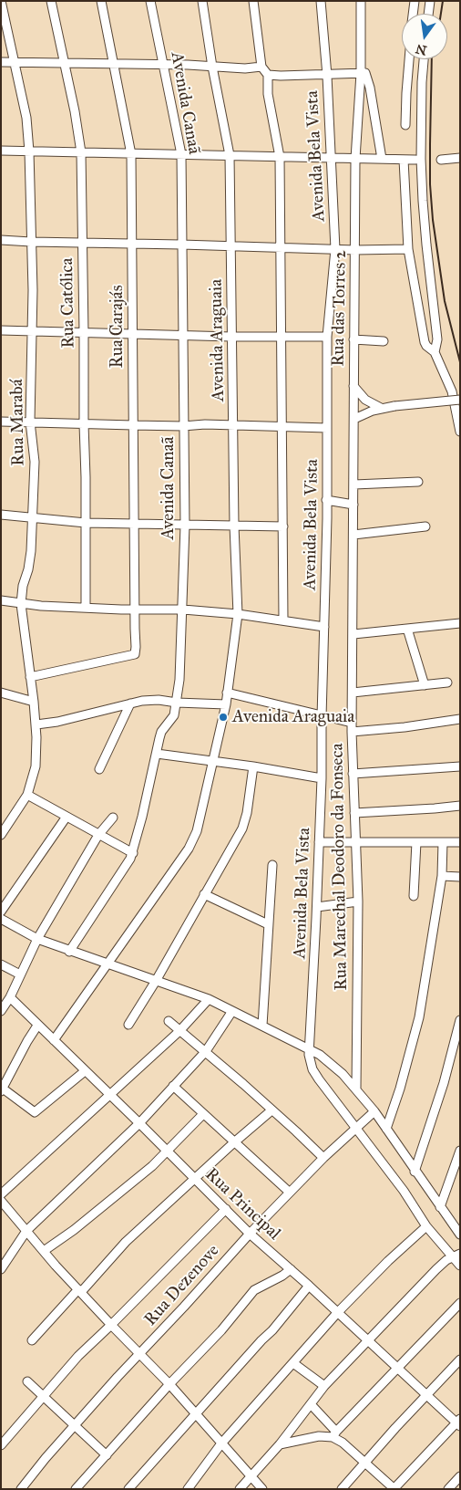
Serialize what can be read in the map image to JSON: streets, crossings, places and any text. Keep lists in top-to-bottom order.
{
  "streets": {
    "street": [
      "Avenida Canaã",
      "Avenida Bela Vista",
      "Rua Católica",
      "Rua das Torres 2",
      "Rua Carajás",
      "Avenida Araguaia",
      "Rua Marabá",
      "Rua Marechal Deodoro da Fonseca",
      "Rua Principal",
      "Rua Dezenove"
    ]
  },
  "crossings": [
    ["Avenida Bela Vista", "Rua Dezenove"],
    ["Rua das Torres 2", "Rua Marechal Deodoro da Fonseca"],
    ["Rua Carajás", "Rua Marabá"],
    ["Avenida Araguaia", "Rua Principal"],
    ["Rua Principal", "Rua Dezenove"]
  ],
  "places": ["Avenida Araguaia"],
  "north": "bottom"
}
